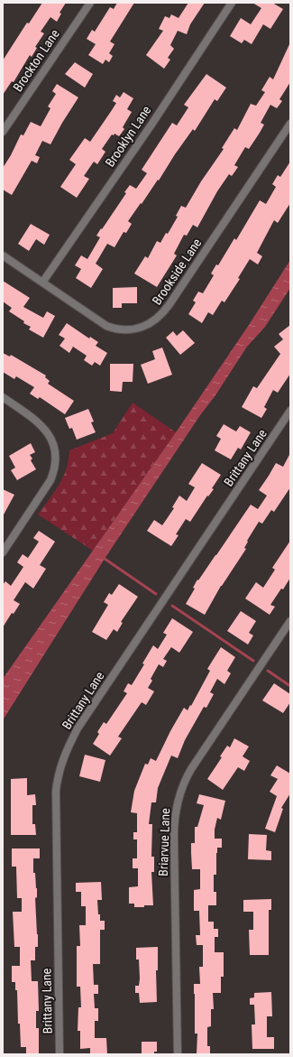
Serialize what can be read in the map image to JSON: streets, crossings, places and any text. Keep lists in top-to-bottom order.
{
  "streets": {
    "street": [
      "Brockton Lane",
      "Brooklyn Lane",
      "Brookside Lane",
      "Brittany Lane",
      "Briarvue Lane"
    ]
  },
  "crossings": [
    ["Brooklyn Lane", "Brookside Lane"]
  ]
}
